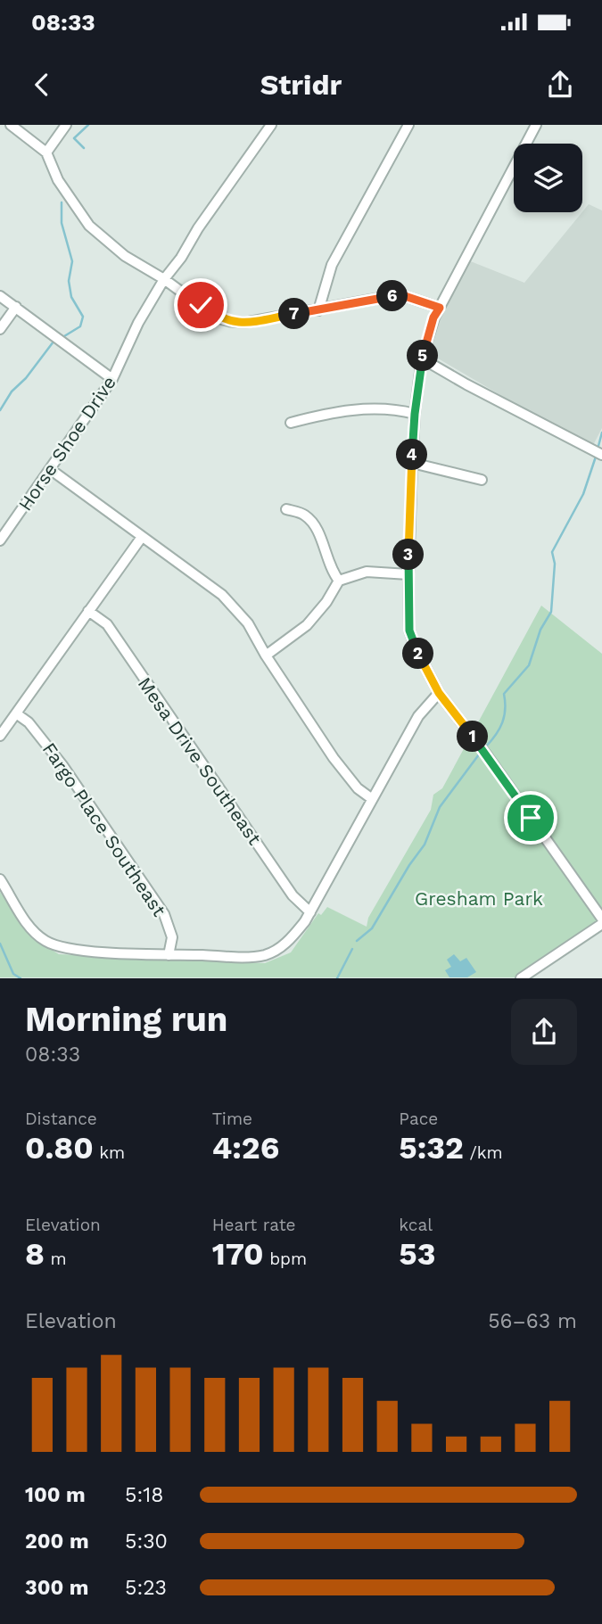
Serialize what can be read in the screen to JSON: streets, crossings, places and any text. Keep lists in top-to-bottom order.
{
  "streets": {
    "street": ["Horse Shoe Drive", "Mesa Drive Southeast", "Fargo Place Southeast"]
  },
  "parks": ["Gresham Park"],
  "page": {
    "status": "08:33",
    "header": "Stridr",
    "pins": [
      "6",
      "7",
      "5",
      "4",
      "3",
      "2",
      "1"
    ],
    "heading": ["Morning run", "08:33"],
    "stats": [
      ["Distance", "0.80 km"],
      ["Time", "4:26"],
      ["Pace", "5:32 /km"],
      ["Elevation", "8 m"],
      ["Heart rate", "170 bpm"],
      ["kcal", "53"]
    ],
    "chart": ["Elevation", "56–63 m"],
    "list": [
      {
        "name": "100 m",
        "note": "5:18"
      },
      {
        "name": "200 m",
        "note": "5:30"
      },
      {
        "name": "300 m",
        "note": "5:23"
      }
    ]
  }
}
